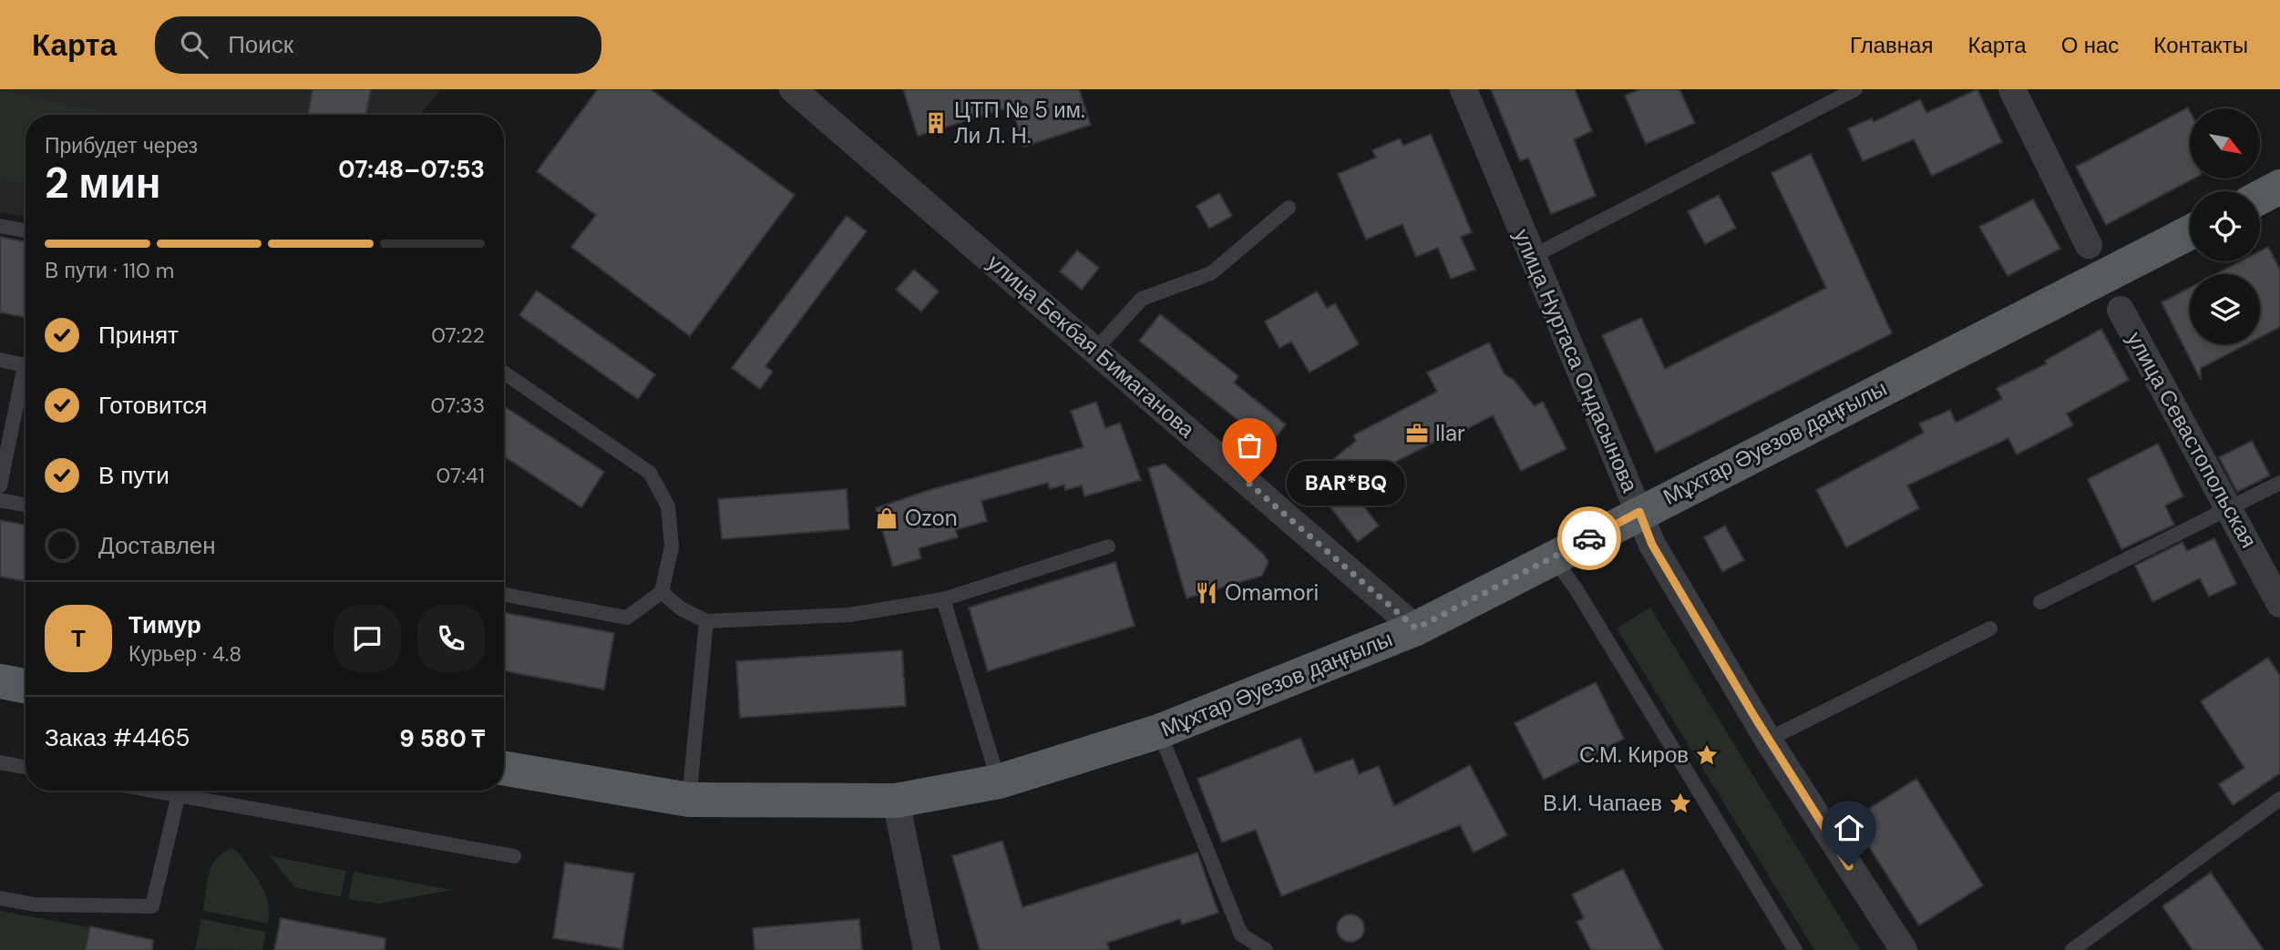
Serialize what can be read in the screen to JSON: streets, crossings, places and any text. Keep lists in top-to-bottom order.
{
  "streets": {
    "main road": ["Мұхтар Әуезов даңғылы"],
    "street": ["улица Бекбая Бимаганова", "улица Нуртаса Ондасынова", "улица Севастопольская"]
  },
  "crossings": [
    ["улица Бекбая Бимаганова", "Мұхтар Әуезов даңғылы"],
    ["улица Нуртаса Ондасынова", "Мұхтар Әуезов даңғылы"]
  ],
  "places": {
    "building": ["ЦТП № 5 им. Ли Л. Н."],
    "office": ["Ilar"],
    "other": ["BAR*BQ"],
    "shop": ["Ozon"],
    "restaurant": ["Omamori"],
    "place": ["С.М. Киров", "В.И. Чапаев"]
  },
  "north": "bottom right",
  "page": {
    "header": "Карта",
    "search": "Поиск",
    "nav": [
      "Главная",
      "Карта",
      "О нас",
      "Контакты"
    ],
    "heading": ["2 мин", "Прибудет через", "07:48–07:53"],
    "panel": [
      "Тимур",
      "Курьер · 4.8",
      "Заказ #4465",
      "9 580 ₸"
    ],
    "bar": "В пути · 110 m",
    "list": [
      ["Принят", "07:22"],
      ["Готовится", "07:33"],
      ["В пути", "07:41"],
      "Доставлен"
    ],
    "bubble": "BAR*BQ",
    "round": "Т"
  }
}
